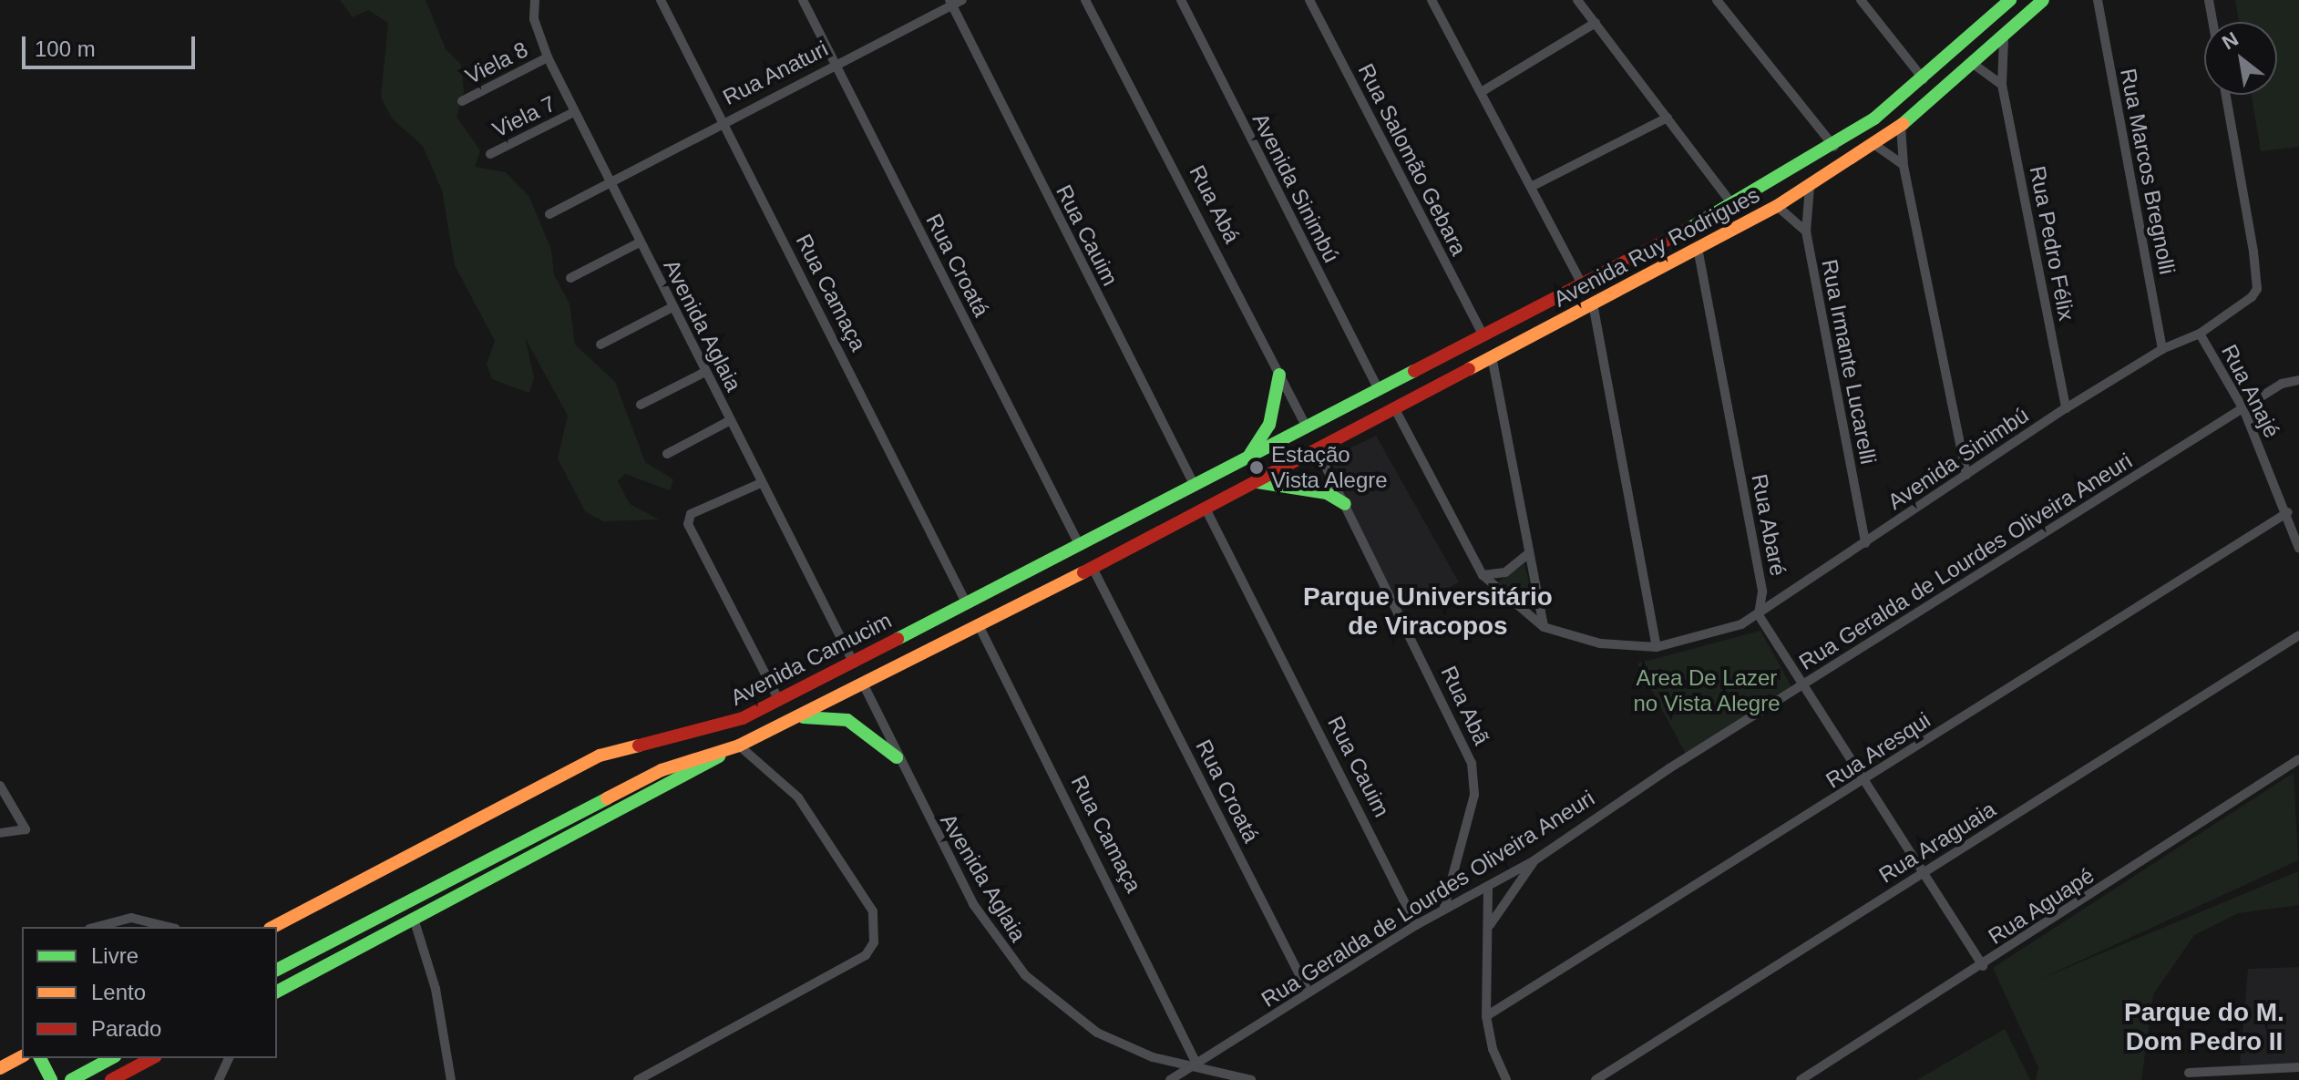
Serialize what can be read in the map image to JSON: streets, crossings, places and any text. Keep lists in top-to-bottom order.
{
  "streets": {
    "main road": ["Avenida Ruy Rodrigues", "Avenida Camucim"],
    "street": [
      "Viela 8",
      "Rua Anaturi",
      "Viela 7",
      "Rua Salomão Gebara",
      "Rua Marcos Bregnolli",
      "Avenida Sinimbú",
      "Rua Abá",
      "Rua Cauim",
      "Rua Pedro Félix",
      "Rua Croatá",
      "Rua Camaça",
      "Avenida Aglaia",
      "Rua Irmante Lucarelli",
      "Rua Anajé",
      "Rua Abaré",
      "Rua Geralda de Lourdes Oliveira Aneuri",
      "Rua Abã",
      "Rua Aresqui",
      "Rua Araguaia",
      "Rua Aguapé"
    ]
  },
  "crossings": [
    ["Viela 8", "Avenida Aglaia"],
    ["Rua Anaturi", "Rua Cauim"],
    ["Rua Anaturi", "Rua Croatá"],
    ["Rua Anaturi", "Rua Camaça"],
    ["Rua Anaturi", "Avenida Aglaia"],
    ["Viela 7", "Avenida Aglaia"],
    ["Rua Salomão Gebara", "Avenida Ruy Rodrigues"],
    ["Rua Marcos Bregnolli", "Avenida Sinimbú"],
    ["Avenida Sinimbú", "Rua Pedro Félix"],
    ["Avenida Sinimbú", "Avenida Ruy Rodrigues"],
    ["Avenida Sinimbú", "Rua Irmante Lucarelli"],
    ["Avenida Sinimbú", "Rua Anajé"],
    ["Avenida Sinimbú", "Rua Abaré"],
    ["Rua Abá", "Avenida Ruy Rodrigues"],
    ["Rua Cauim", "Rua Geralda de Lourdes Oliveira Aneuri"],
    ["Rua Cauim", "Avenida Camucim"],
    ["Rua Pedro Félix", "Avenida Ruy Rodrigues"],
    ["Avenida Ruy Rodrigues", "Rua Irmante Lucarelli"],
    ["Avenida Ruy Rodrigues", "Rua Abaré"],
    ["Avenida Ruy Rodrigues", "Avenida Camucim"],
    ["Avenida Ruy Rodrigues", "Rua Abã"],
    ["Rua Croatá", "Rua Geralda de Lourdes Oliveira Aneuri"],
    ["Rua Croatá", "Avenida Camucim"],
    ["Rua Camaça", "Avenida Aglaia"],
    ["Rua Camaça", "Rua Geralda de Lourdes Oliveira Aneuri"],
    ["Rua Camaça", "Avenida Camucim"],
    ["Avenida Aglaia", "Rua Geralda de Lourdes Oliveira Aneuri"],
    ["Avenida Aglaia", "Avenida Camucim"],
    ["Rua Anajé", "Rua Geralda de Lourdes Oliveira Aneuri"],
    ["Rua Anajé", "Rua Aresqui"],
    ["Rua Geralda de Lourdes Oliveira Aneuri", "Rua Abã"]
  ],
  "districts": ["Parque Universitário de Viracopos", "Parque do M. Dom Pedro II"],
  "parks": ["Area De Lazer no Vista Alegre"],
  "places": ["Estação Vista Alegre"],
  "legend": ["Livre", "Lento", "Parado"],
  "scale_bar": "100 m",
  "north": "top left"
}
